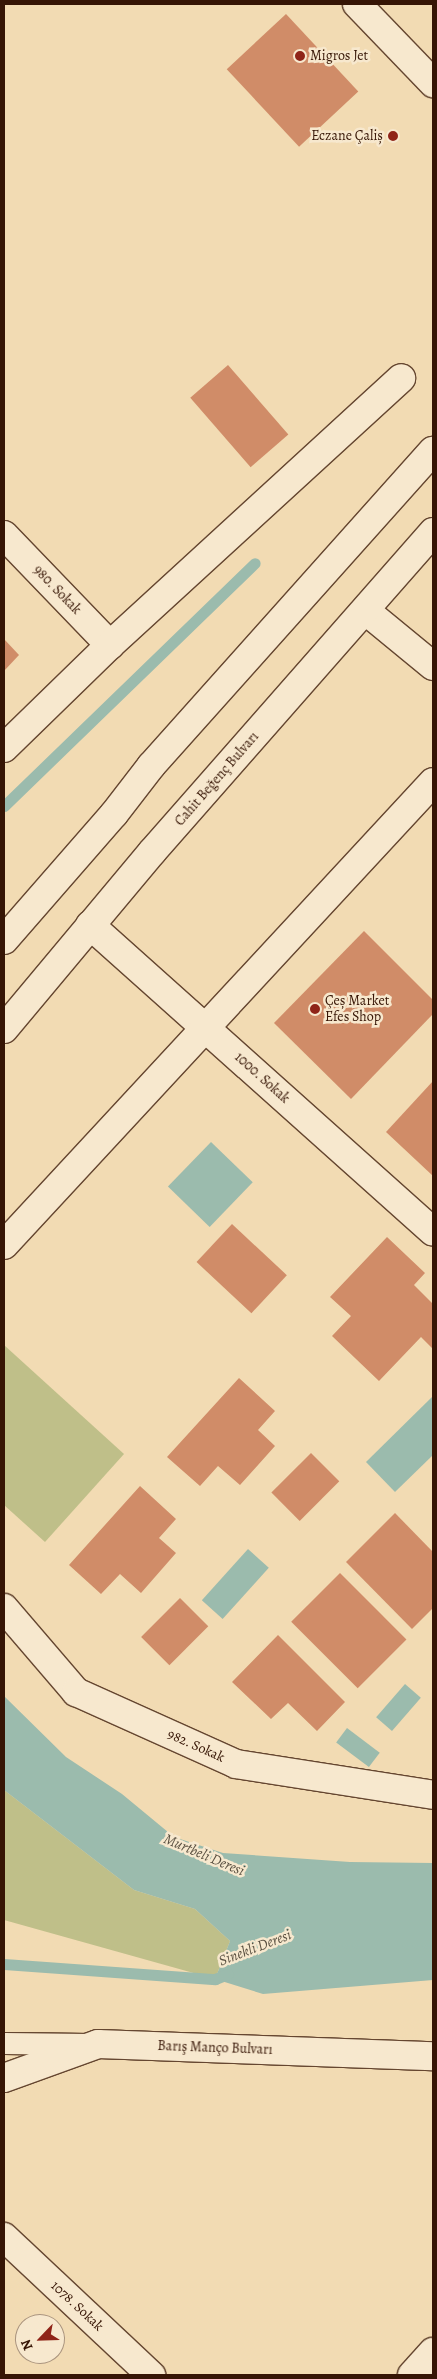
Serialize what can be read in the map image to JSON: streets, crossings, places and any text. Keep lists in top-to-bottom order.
{
  "streets": {
    "street": [
      "980. Sokak",
      "Cahit Beğenç Bulvarı",
      "1000. Sokak",
      "982. Sokak",
      "Barış Manço Bulvarı",
      "1078. Sokak"
    ]
  },
  "crossings": [
    ["Cahit Beğenç Bulvarı", "1000. Sokak"]
  ],
  "water": ["Murtbeli Deresi", "Sinekli Deresi"],
  "places": ["Migros Jet", "Eczane Çaliș", "Çeș Market Efes Shop"],
  "north": "bottom left"
}
